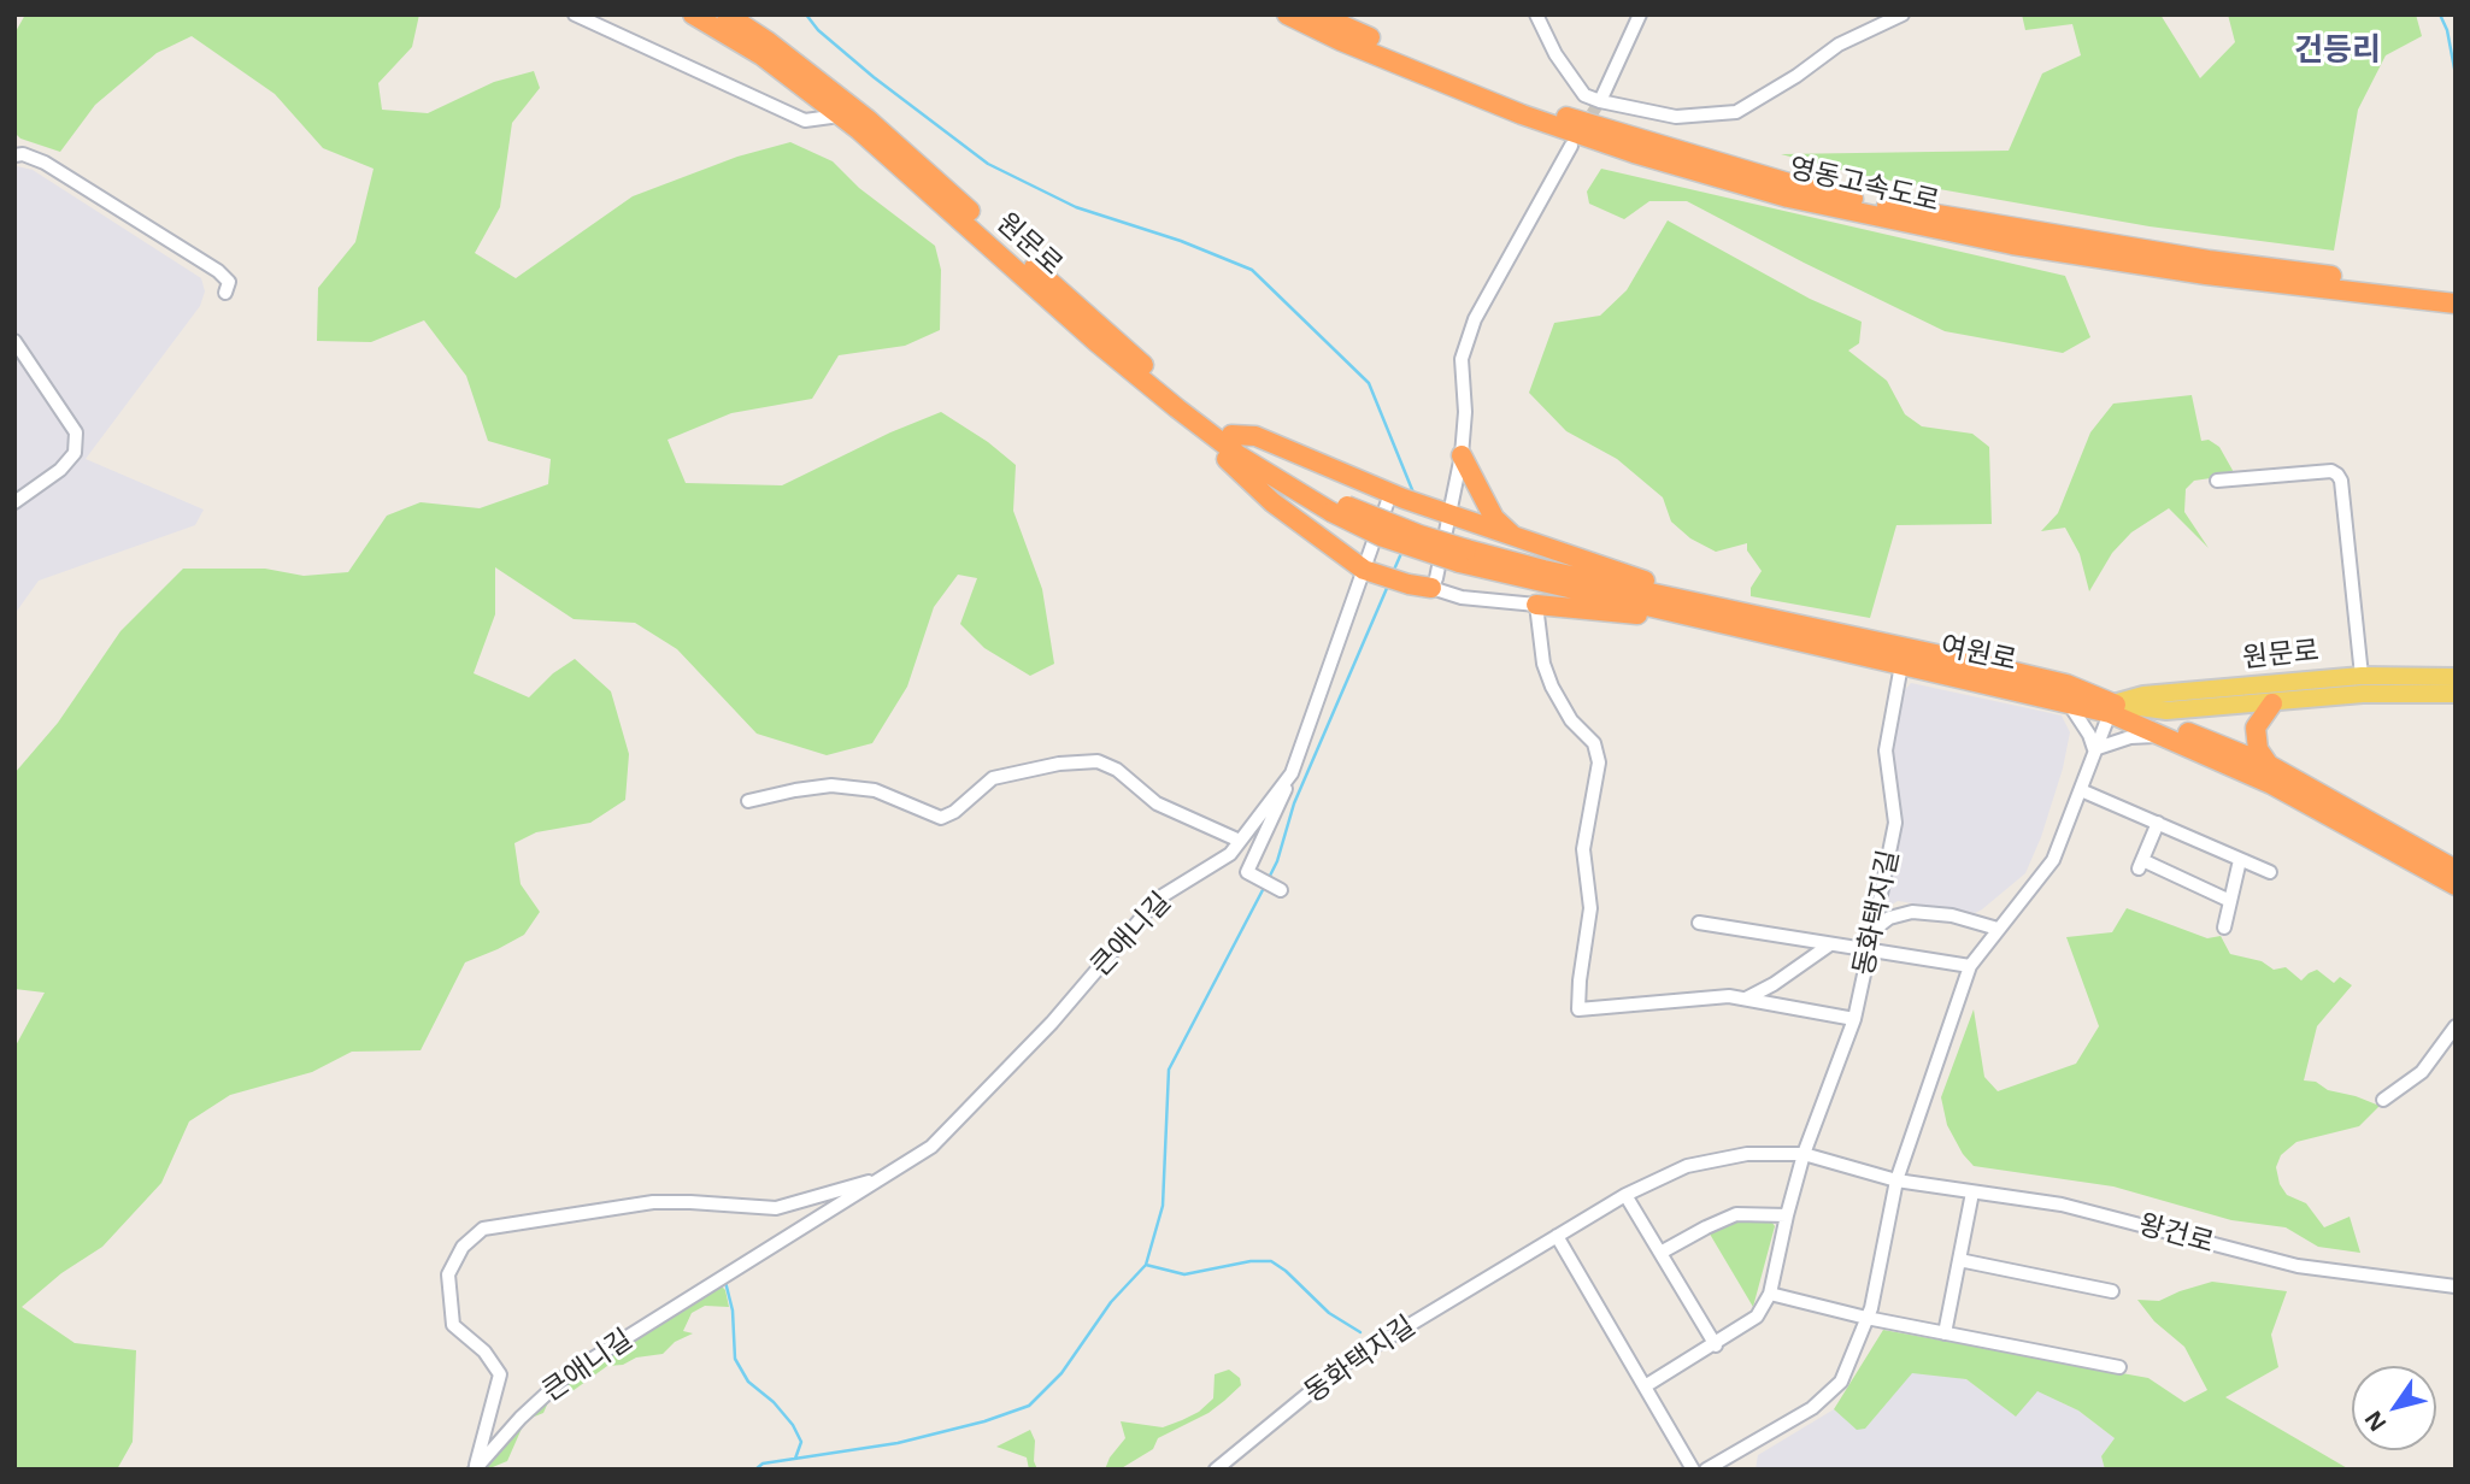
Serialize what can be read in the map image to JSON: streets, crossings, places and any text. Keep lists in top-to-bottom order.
{
  "streets": {
    "highway": ["영동고속도로", "원문로", "여원로"],
    "street": ["동화택지길", "큰애니길", "왕건로"]
  },
  "crossings": [
    ["원문로", "여원로"],
    ["여원로", "동화택지길"],
    ["동화택지길", "왕건로"]
  ],
  "districts": ["건등리"],
  "north": "bottom left"
}
